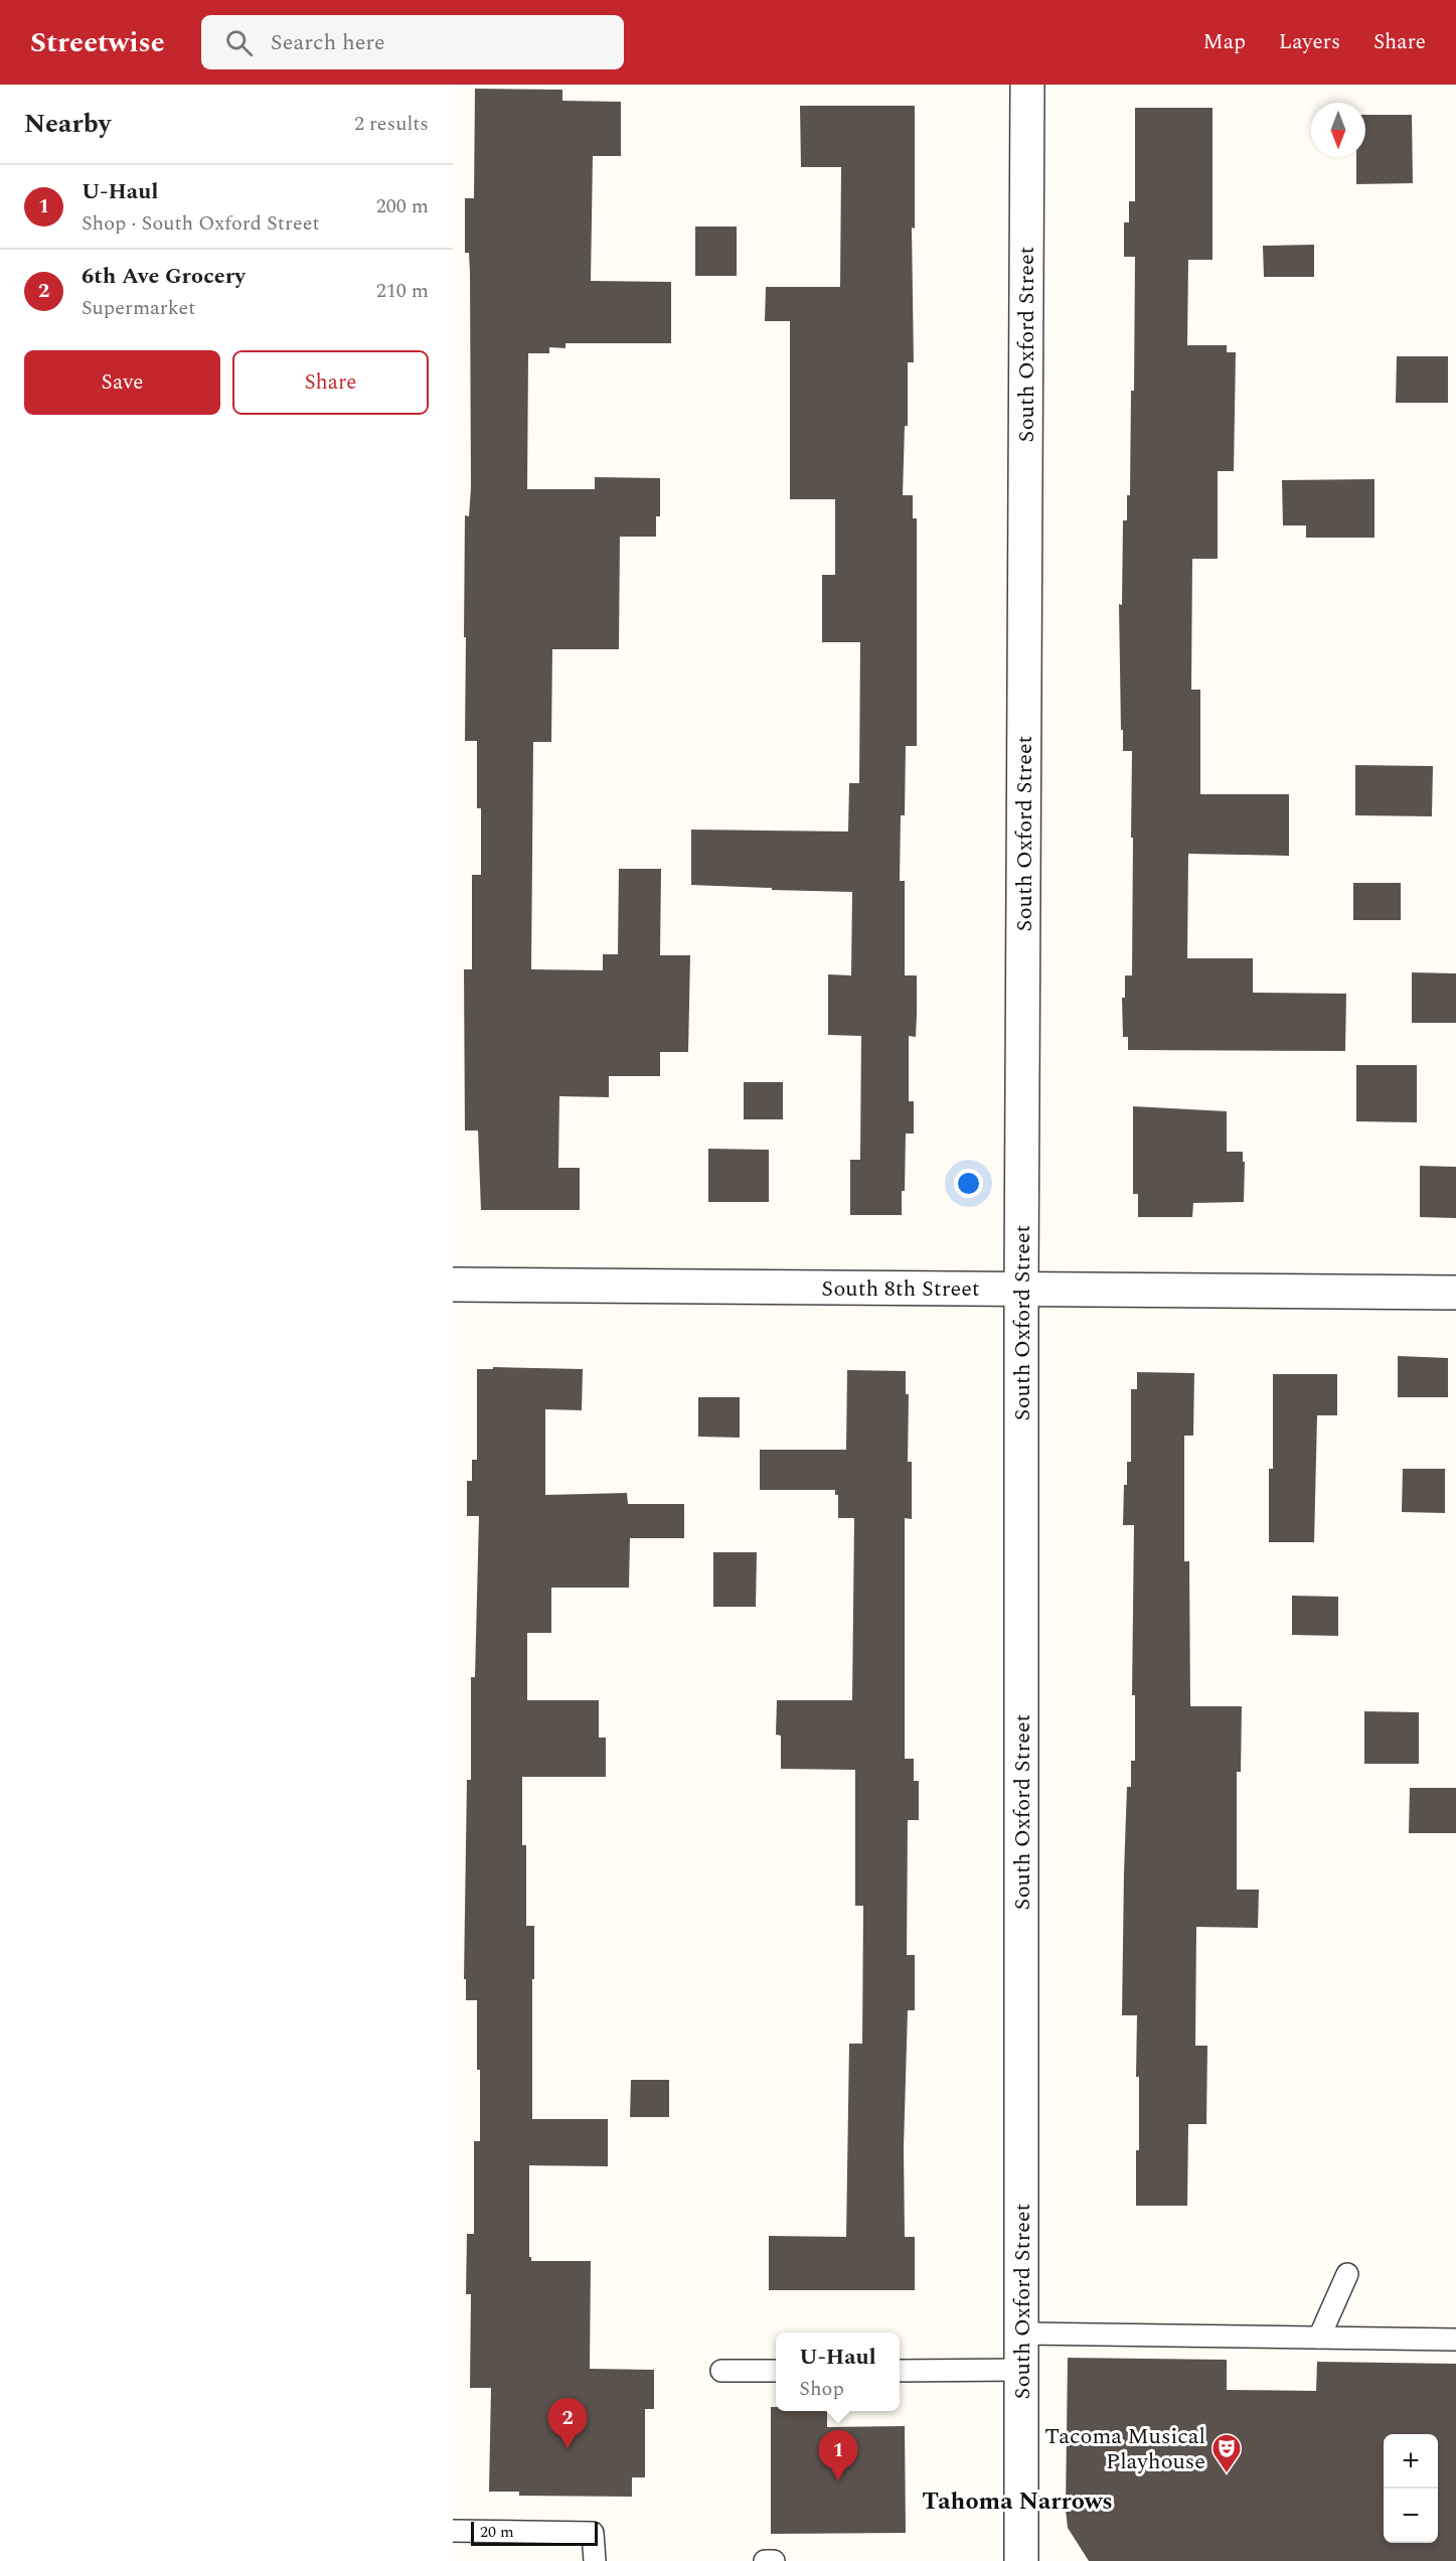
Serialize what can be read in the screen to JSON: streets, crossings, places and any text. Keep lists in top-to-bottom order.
{
  "streets": {
    "street": ["South Oxford Street", "South 8th Street"]
  },
  "crossings": [
    ["South Oxford Street", "South 8th Street"]
  ],
  "districts": ["Tahoma Narrows"],
  "places": {
    "theatre": ["Tacoma Musical Playhouse"]
  },
  "scale_bar": "20 m",
  "north": "bottom",
  "page": {
    "header": "Streetwise",
    "search": "Search here",
    "nav": ["Map", "Layers", "Share"],
    "heading": ["Nearby", "2 results"],
    "list": [
      {
        "mark": "1",
        "name": "U-Haul",
        "note": "Shop · South Oxford Street",
        "value": "200 m"
      },
      {
        "mark": "2",
        "name": "6th Ave Grocery",
        "note": "Supermarket",
        "value": "210 m"
      }
    ],
    "buttons": ["Save", "Share"],
    "popup": ["U-Haul", "Shop"],
    "pins": ["2", "1"],
    "map_buttons": ["+", "−"],
    "scale": "20 m"
  }
}
